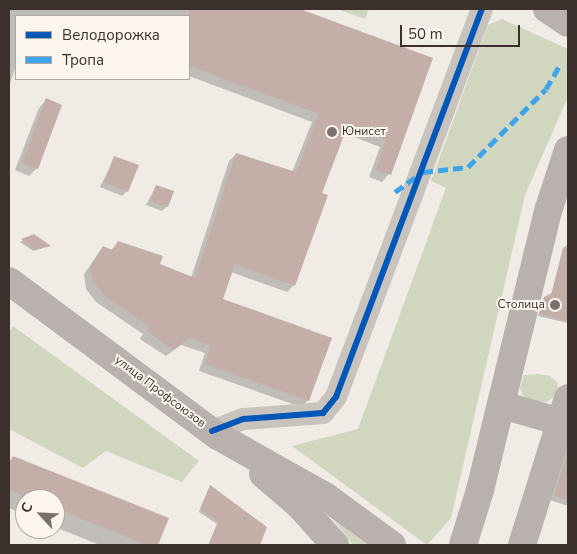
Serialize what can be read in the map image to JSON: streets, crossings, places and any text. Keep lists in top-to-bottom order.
{
  "streets": {
    "main road": ["улица Профсоюзов"]
  },
  "places": ["Юнисет", "Столица"],
  "legend": ["Велодорожка", "Тропа"],
  "scale_bar": "50 m",
  "north": "top left"
}
